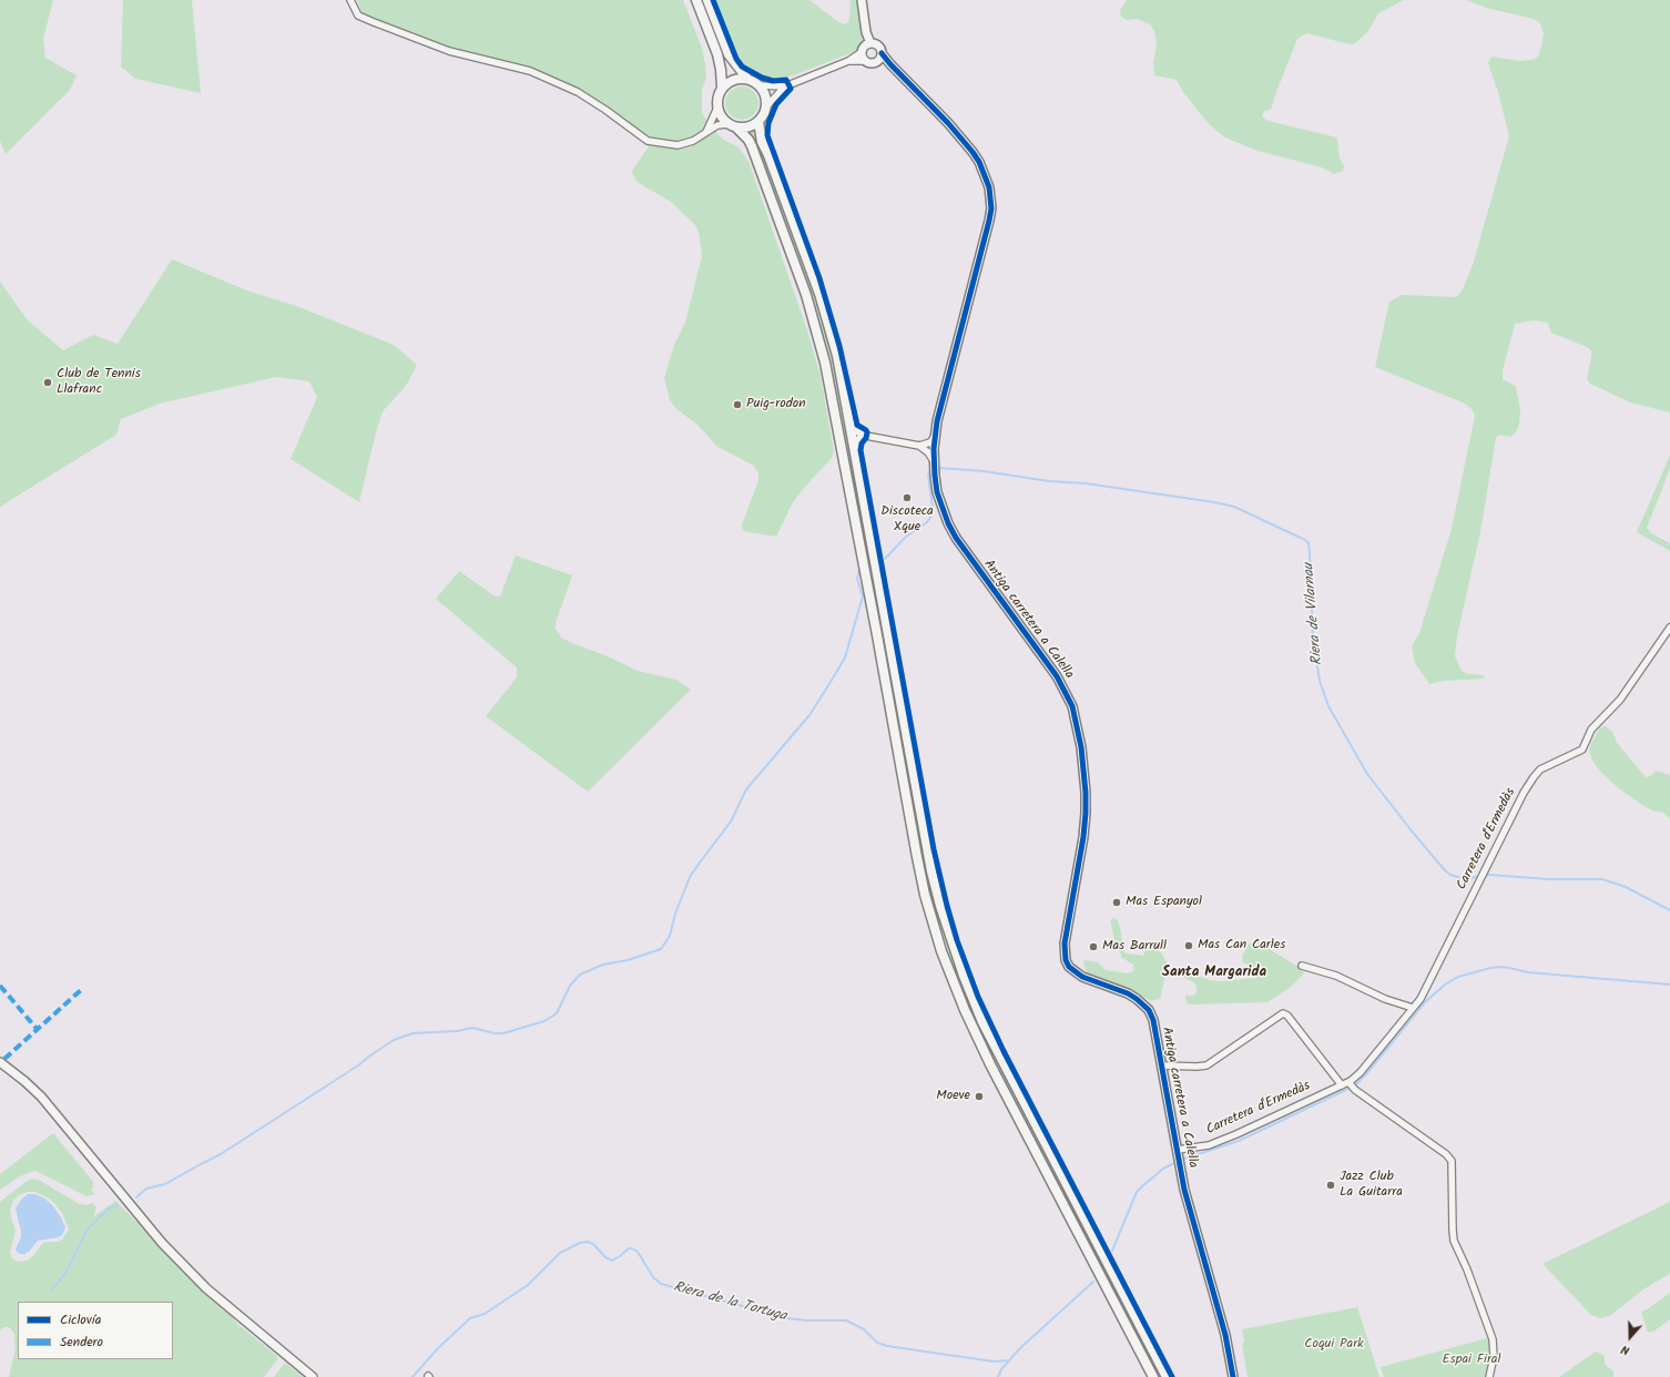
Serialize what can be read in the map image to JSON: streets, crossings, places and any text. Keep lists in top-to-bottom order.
{
  "streets": {
    "street": ["Antiga carretera a Calella", "Carretera d'Ermedàs"]
  },
  "crossings": [
    ["Antiga carretera a Calella", "Carretera d'Ermedàs"]
  ],
  "districts": ["Santa Margarida"],
  "water": ["Riera de Vilarnau", "Riera de la Tortuga"],
  "parks": ["Coqui Park", "Espai Firal"],
  "places": [
    "Club de Tennis Llafranc",
    "Puig-rodon",
    "Discoteca Xque",
    "Mas Espanyol",
    "Mas Can Carles",
    "Mas Barrull",
    "Moeve",
    "Jazz Club La Guitarra"
  ],
  "legend": ["Ciclovía", "Sendero"],
  "north": "bottom"
}
